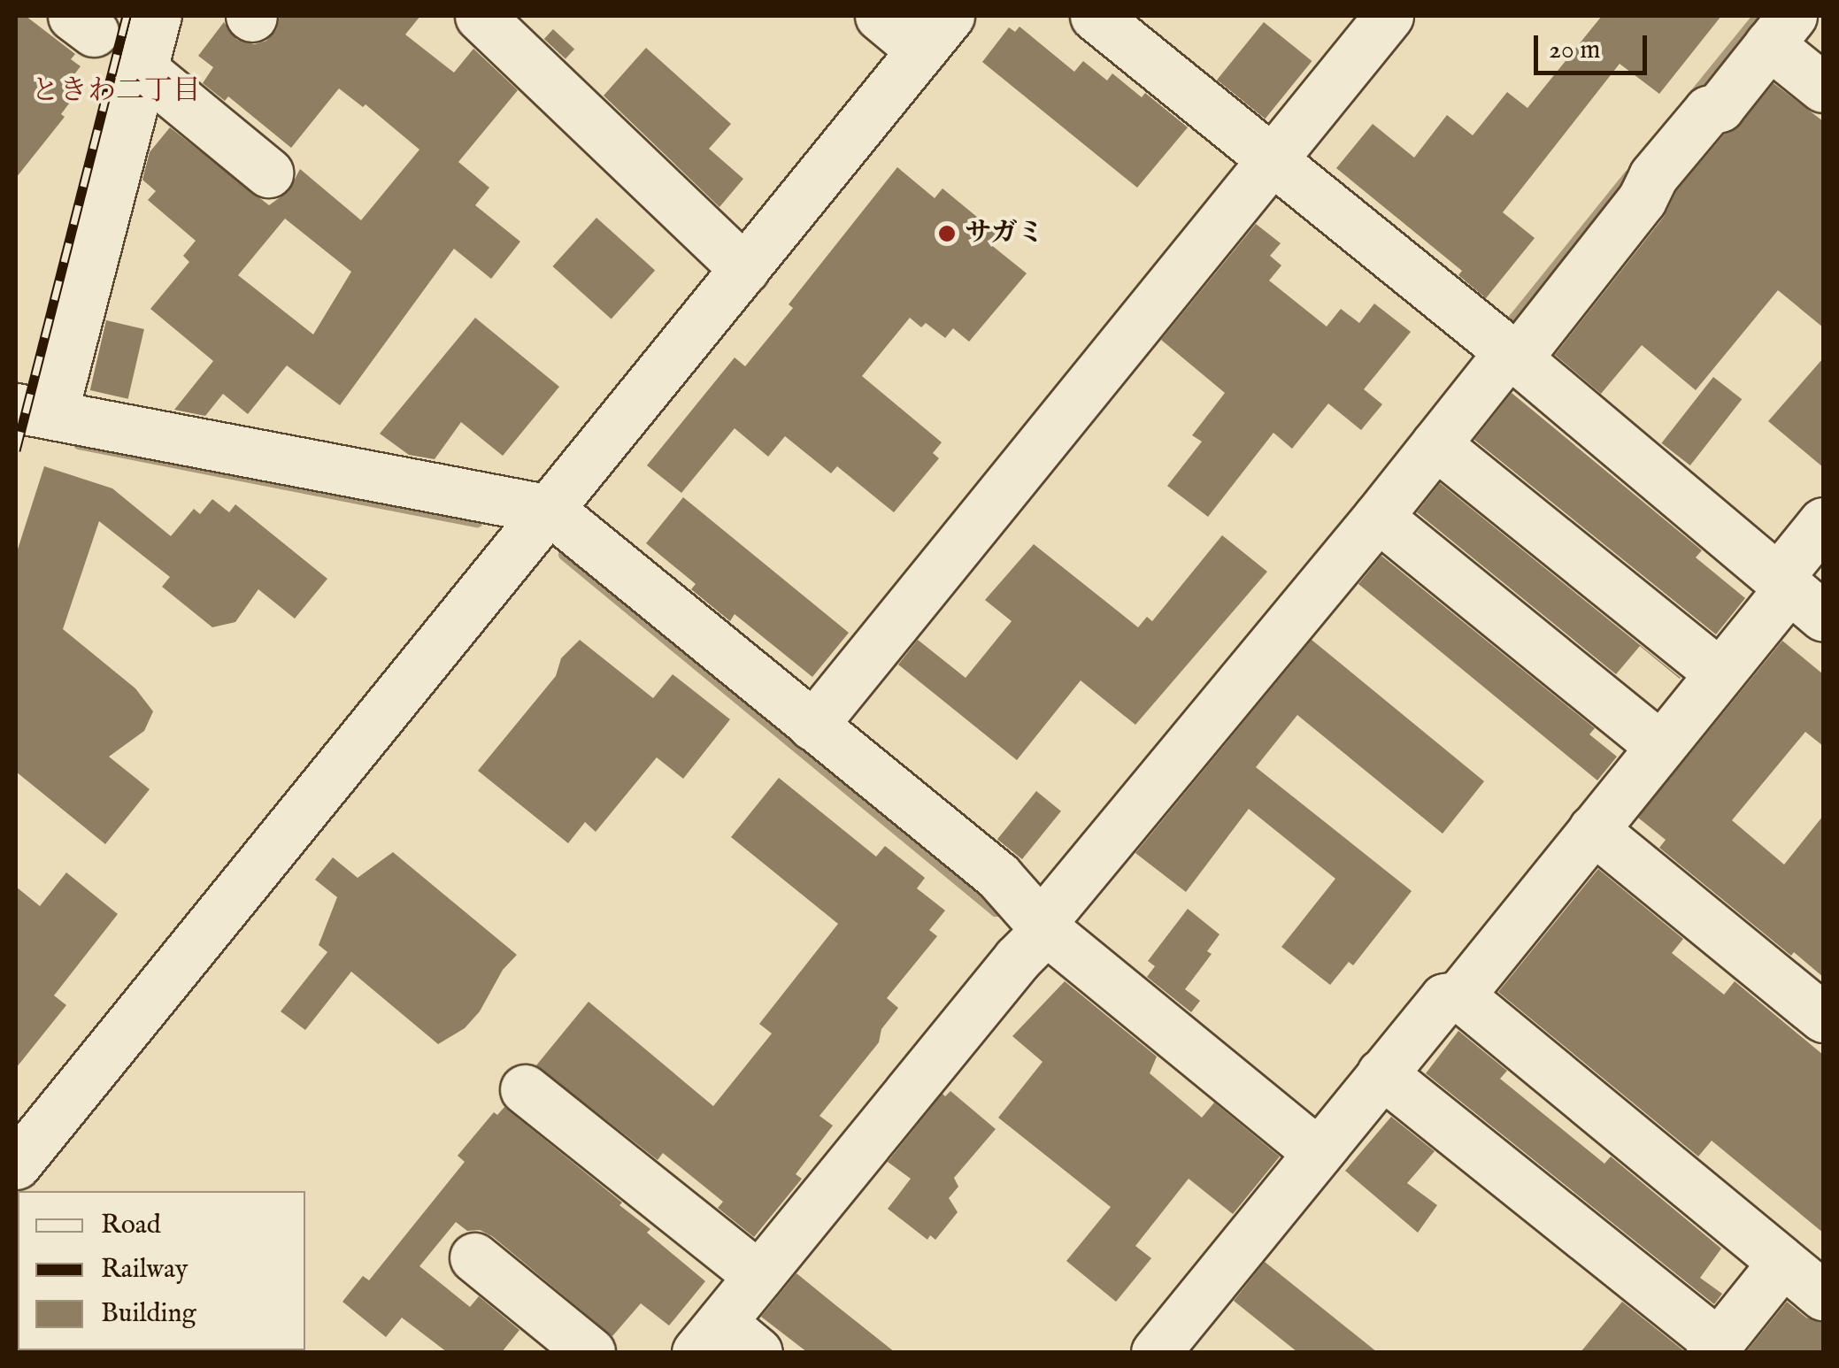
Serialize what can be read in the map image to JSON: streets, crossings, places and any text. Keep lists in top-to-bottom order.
{
  "districts": ["ときわ二丁目"],
  "places": ["サガミ"],
  "legend": ["Road", "Railway", "Building"],
  "scale_bar": "20 m"
}
